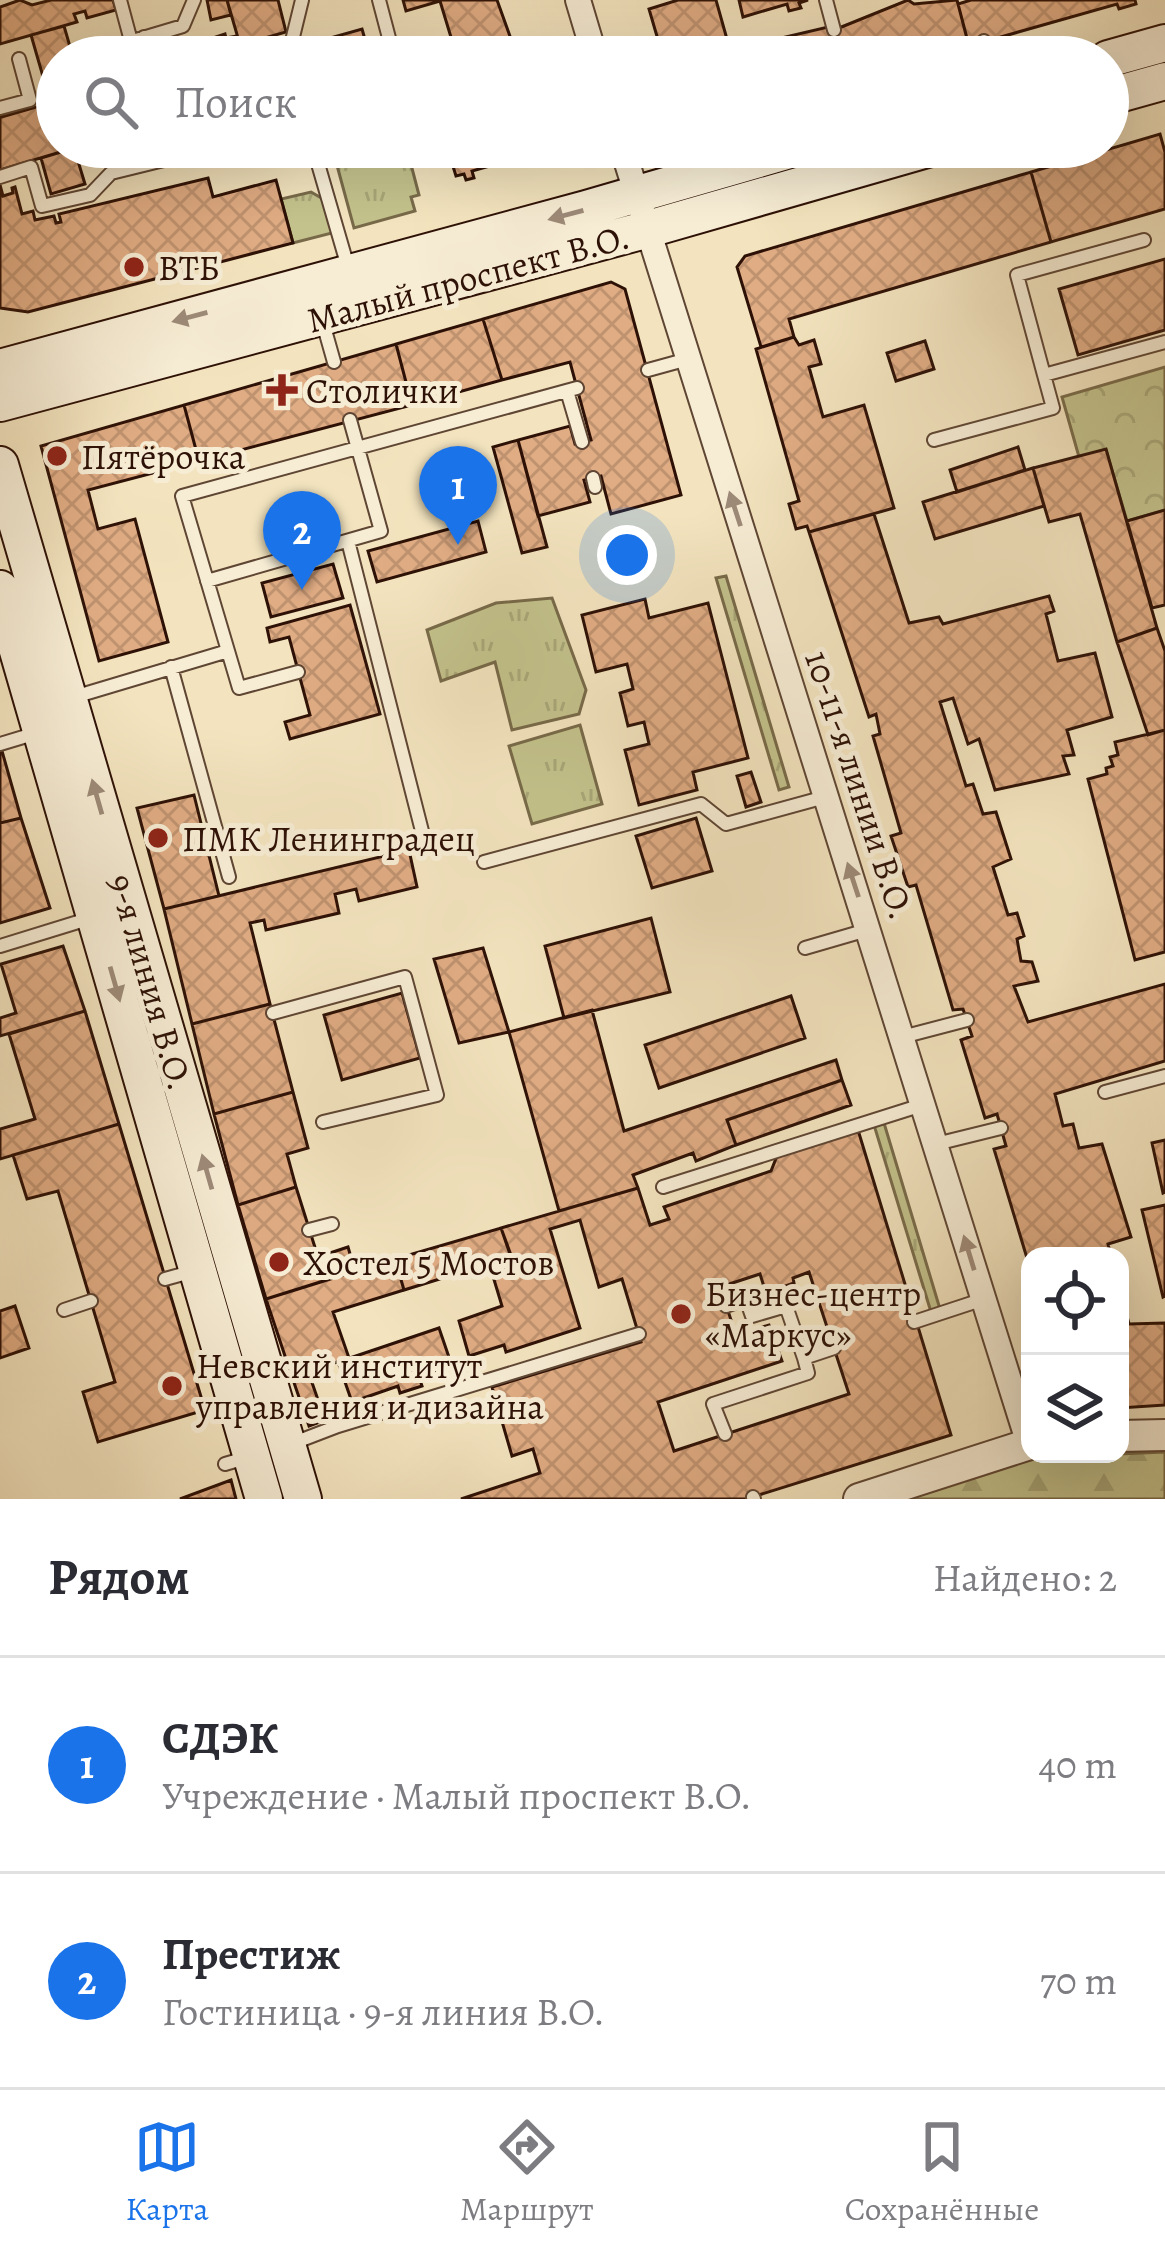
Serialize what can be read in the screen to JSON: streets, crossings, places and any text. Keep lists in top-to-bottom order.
{
  "streets": {
    "main road": ["Малый проспект В.О.", "9-я линия В.О."],
    "street": ["10-11-я линии В.О."]
  },
  "crossings": [
    ["Малый проспект В.О.", "10-11-я линии В.О."]
  ],
  "one_way": ["10-11-я линии В.О."],
  "places": {
    "other": [
      "ВТБ",
      "Пятёрочка",
      "ПМК Ленинградец",
      "Хостел 5 Мостов",
      "Бизнес-центр «Маркус»",
      "Невский институт управления и дизайна"
    ],
    "health": ["Столички"]
  },
  "page": {
    "search": "Поиск",
    "pins": ["1", "2"],
    "heading": ["Рядом", "Найдено: 2"],
    "list": [
      {
        "mark": "1",
        "name": "СДЭК",
        "note": "Учреждение · Малый проспект В.О.",
        "value": "40 m"
      },
      {
        "mark": "2",
        "name": "Престиж",
        "note": "Гостиница · 9-я линия В.О.",
        "value": "70 m"
      }
    ],
    "nav": ["Карта", "Маршрут", "Сохранённые"]
  }
}
